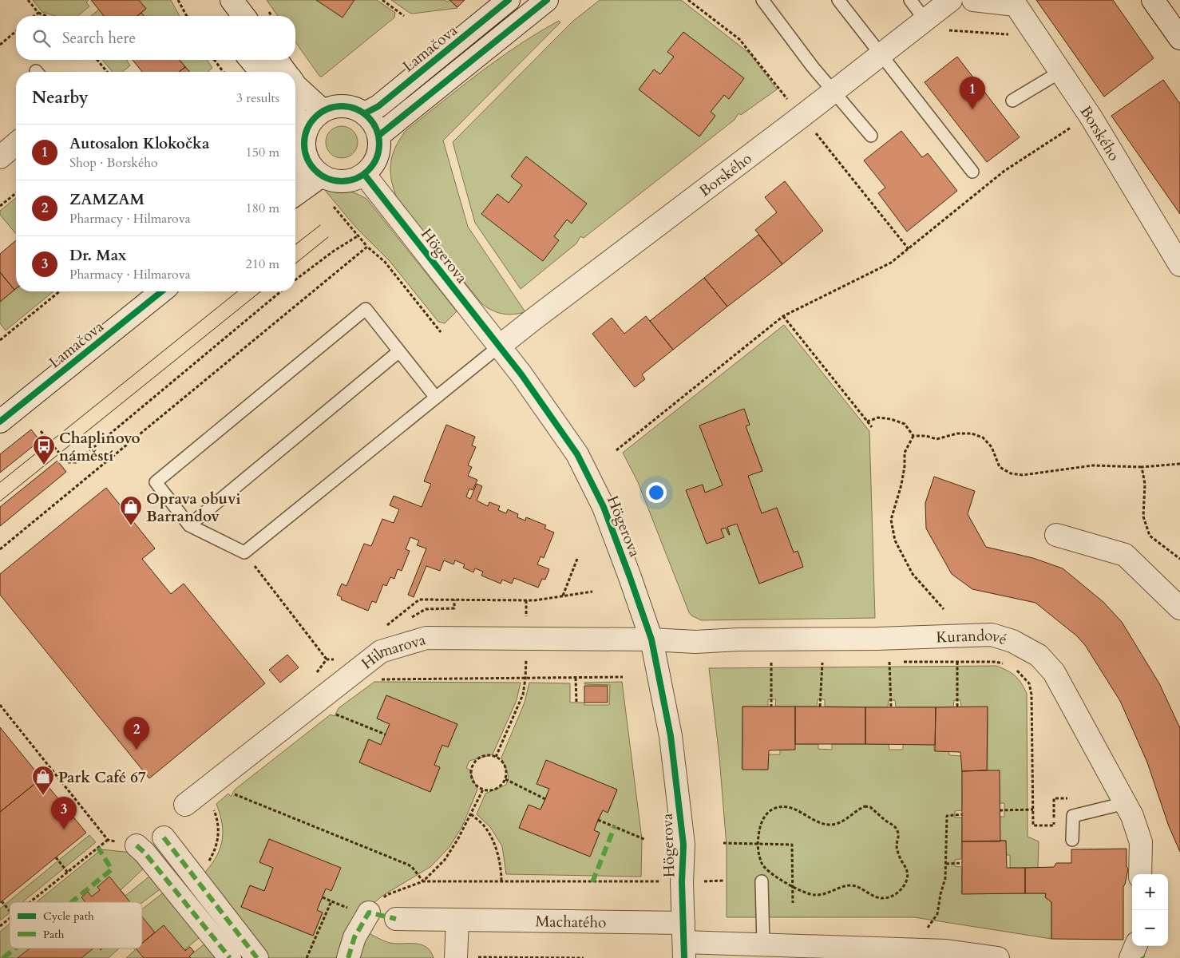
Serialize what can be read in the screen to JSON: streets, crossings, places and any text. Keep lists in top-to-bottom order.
{
  "streets": {
    "street": [
      "Lamačova",
      "Borského",
      "Högerova",
      "Kurandové",
      "Hilmarova",
      "Machatého"
    ]
  },
  "crossings": [
    ["Lamačova", "Högerova"],
    ["Borského", "Högerova"],
    ["Högerova", "Kurandové"],
    ["Högerova", "Hilmarova"],
    ["Högerova", "Machatého"],
    ["Kurandové", "Hilmarova"]
  ],
  "places": {
    "bus stop": ["Chaplinovo náměstí"],
    "shop": ["Oprava obuvi Barrandov", "Park Café 67"]
  },
  "legend": ["Cycle path", "Path"],
  "page": {
    "search": "Search here",
    "heading": ["Nearby", "3 results"],
    "pins": ["1", "2", "3"],
    "list": [
      {
        "mark": "1",
        "name": "Autosalon Klokočka",
        "note": "Shop · Borského",
        "value": "150 m"
      },
      {
        "mark": "2",
        "name": "ZAMZAM",
        "note": "Pharmacy · Hilmarova",
        "value": "180 m"
      },
      {
        "mark": "3",
        "name": "Dr. Max",
        "note": "Pharmacy · Hilmarova",
        "value": "210 m"
      }
    ],
    "map_buttons": ["+", "−"]
  }
}
